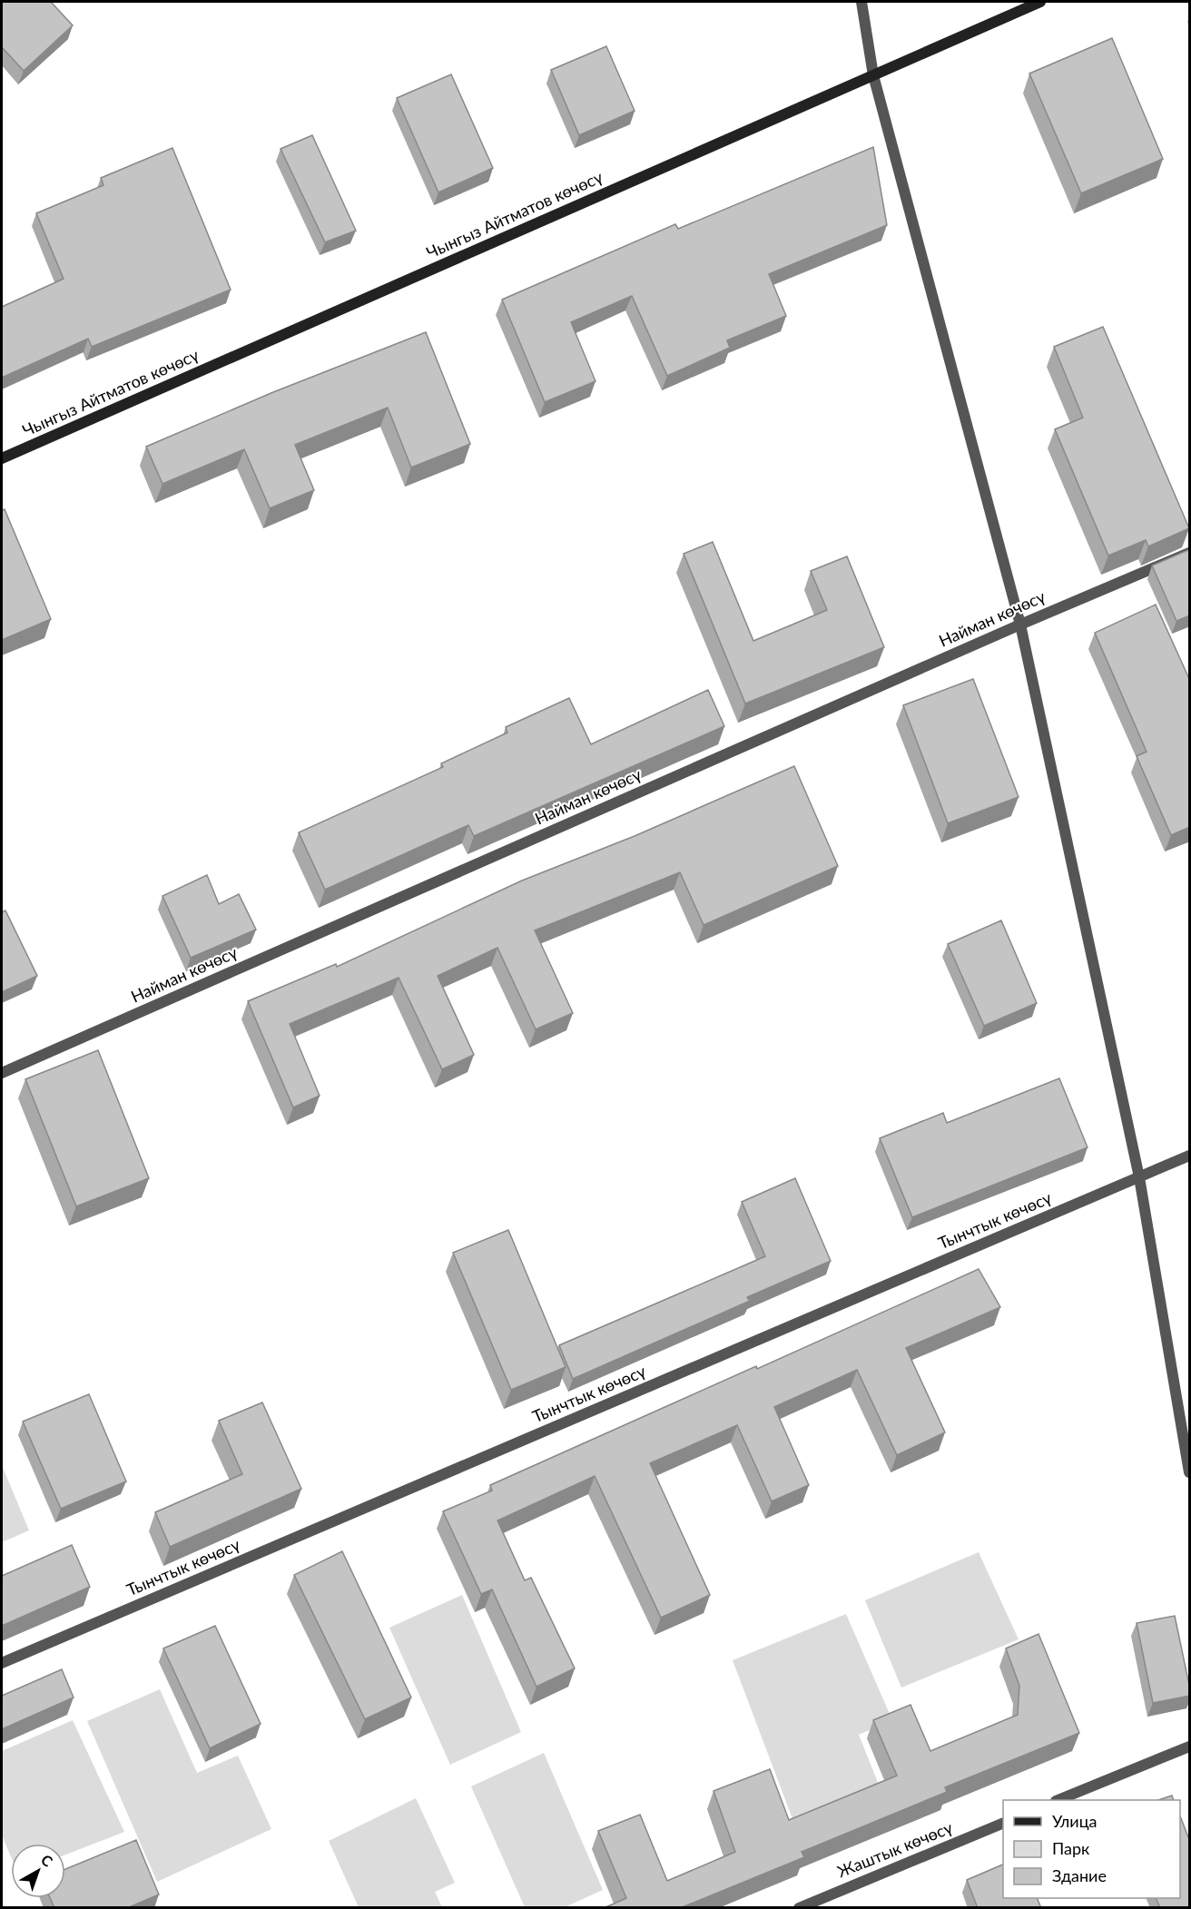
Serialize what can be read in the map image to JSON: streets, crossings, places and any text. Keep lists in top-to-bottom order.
{
  "streets": {
    "main road": ["Чынгыз Айтматов көчөсү"],
    "street": ["Найман көчөсү", "Тынчтык көчөсү", "Жаштык көчөсү"]
  },
  "legend": ["Улица", "Парк", "Здание"],
  "north": "top right"
}
